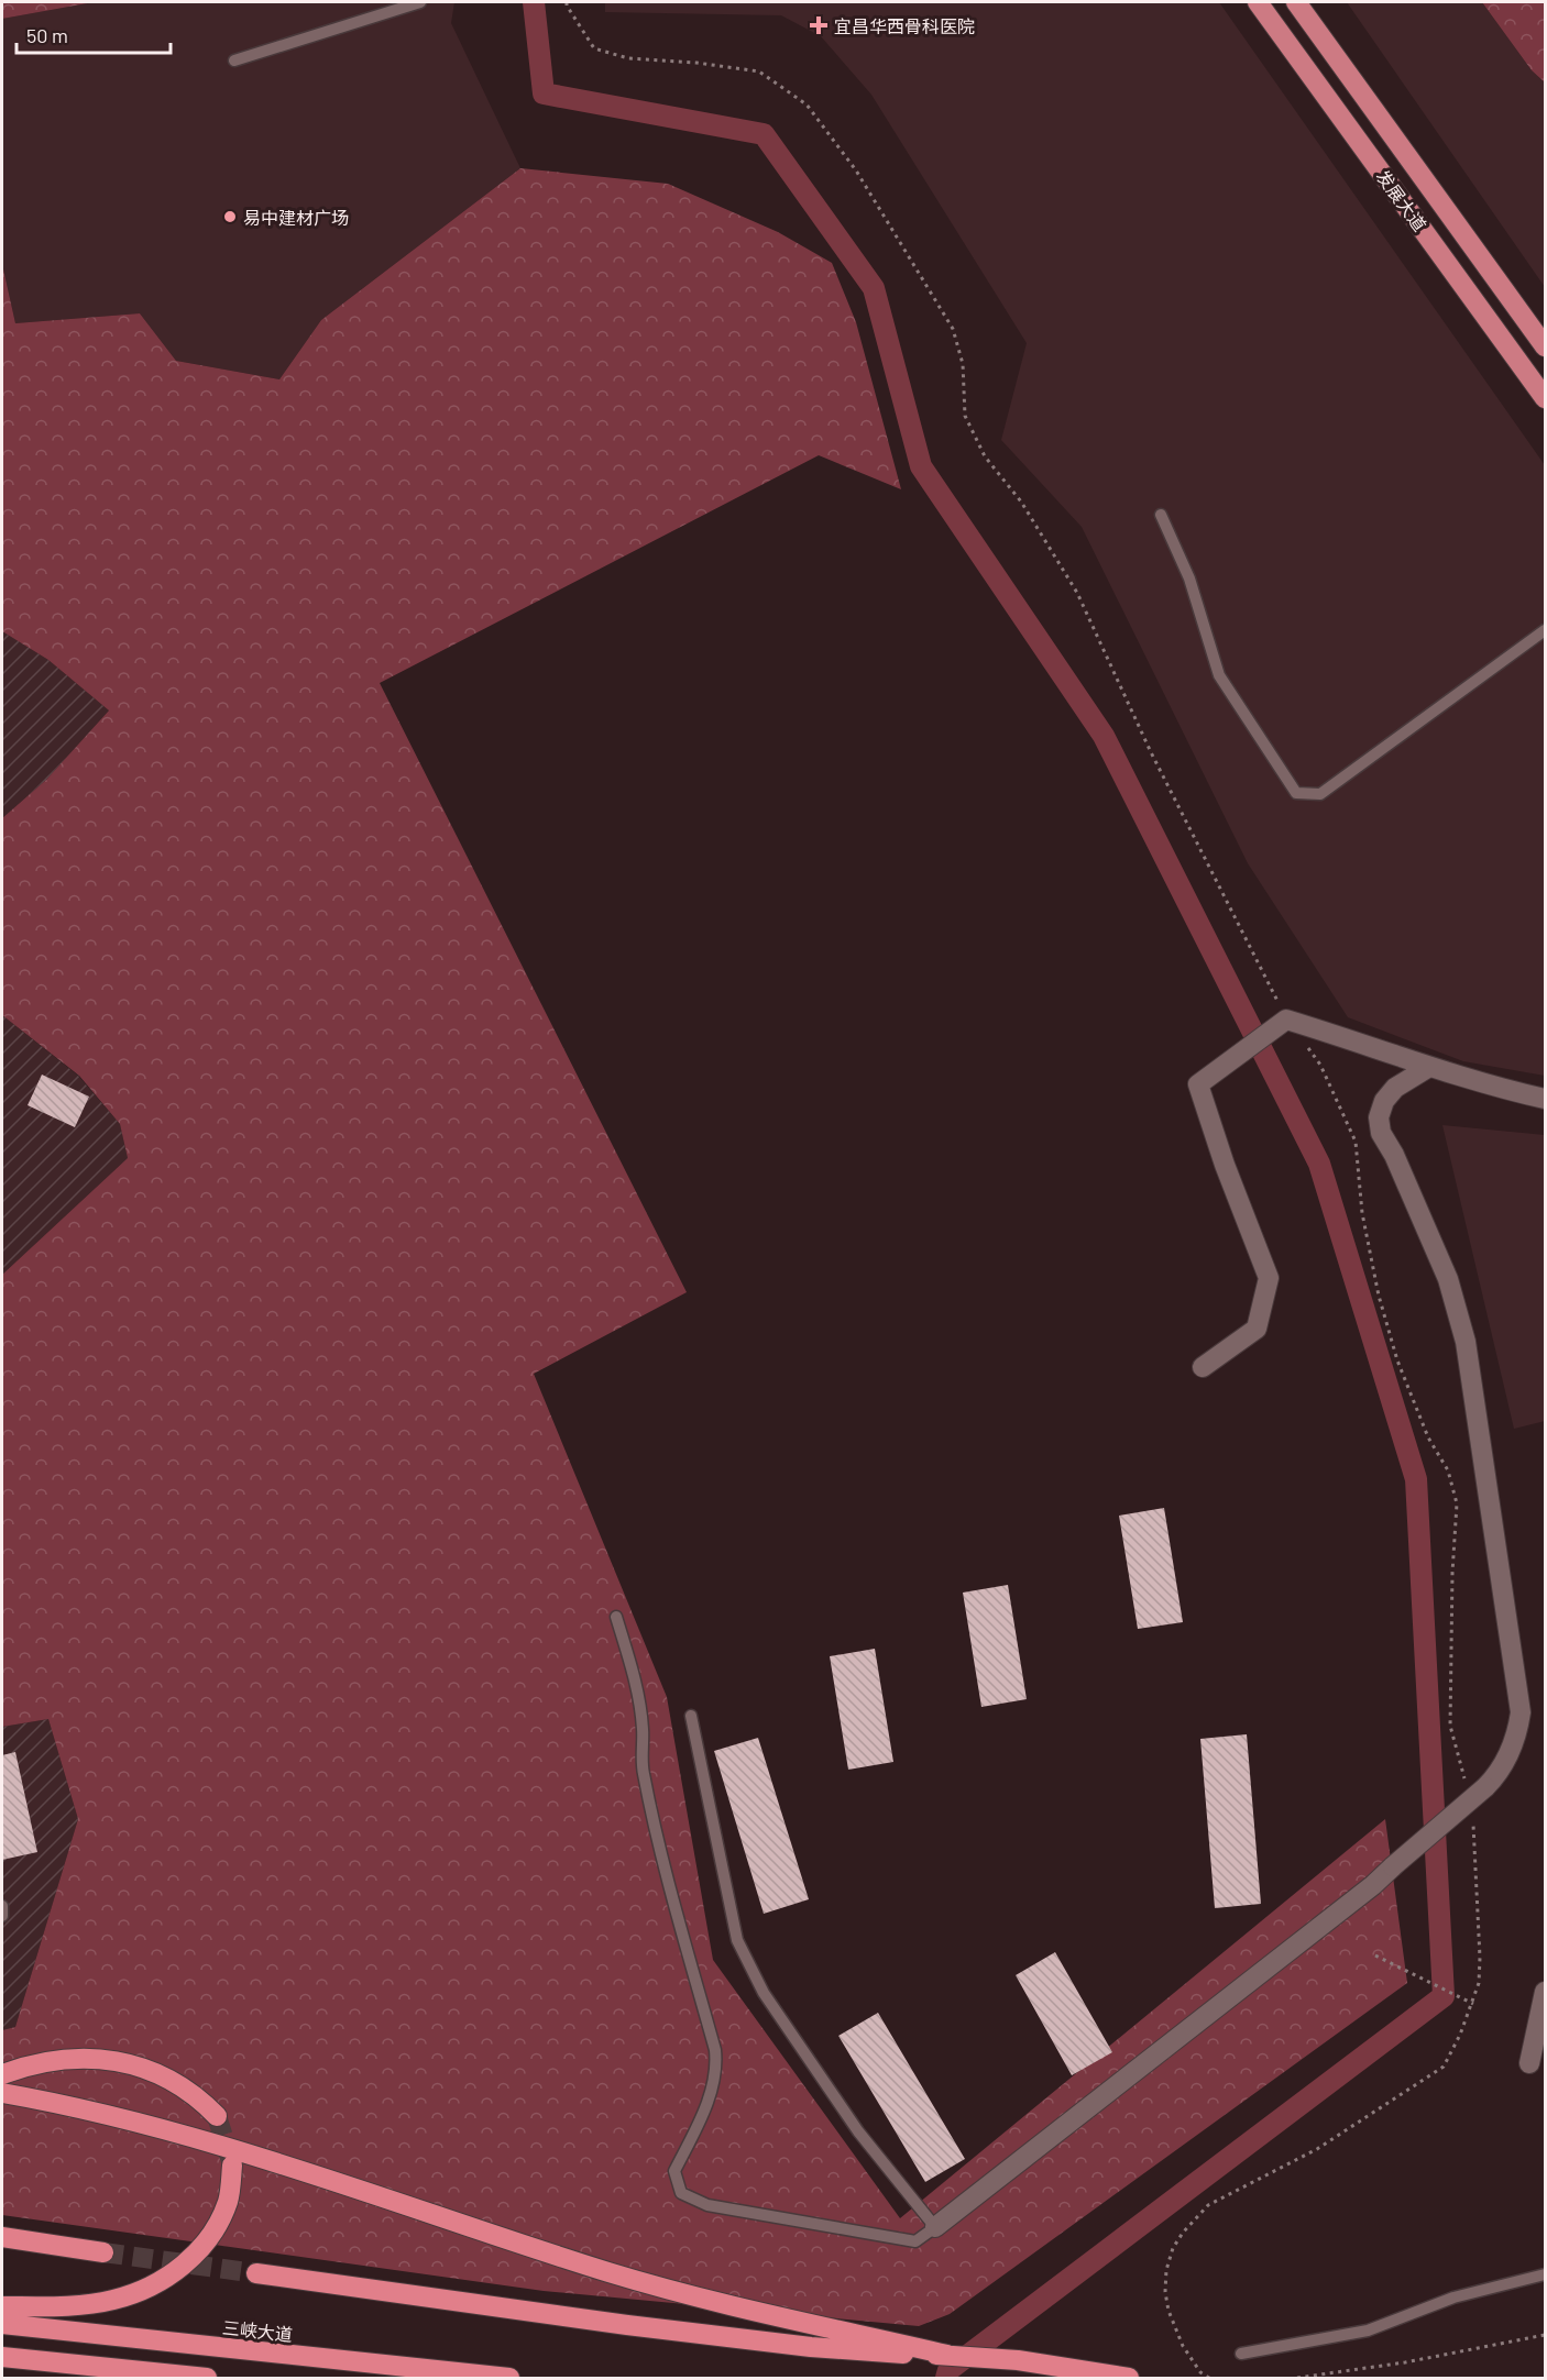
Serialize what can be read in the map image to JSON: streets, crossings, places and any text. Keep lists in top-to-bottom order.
{
  "streets": {
    "highway": ["发展大道", "三峡大道"]
  },
  "places": {
    "health": ["宜昌华西骨科医院"],
    "other": ["易中建材广场"]
  },
  "scale_bar": "50 m"
}
